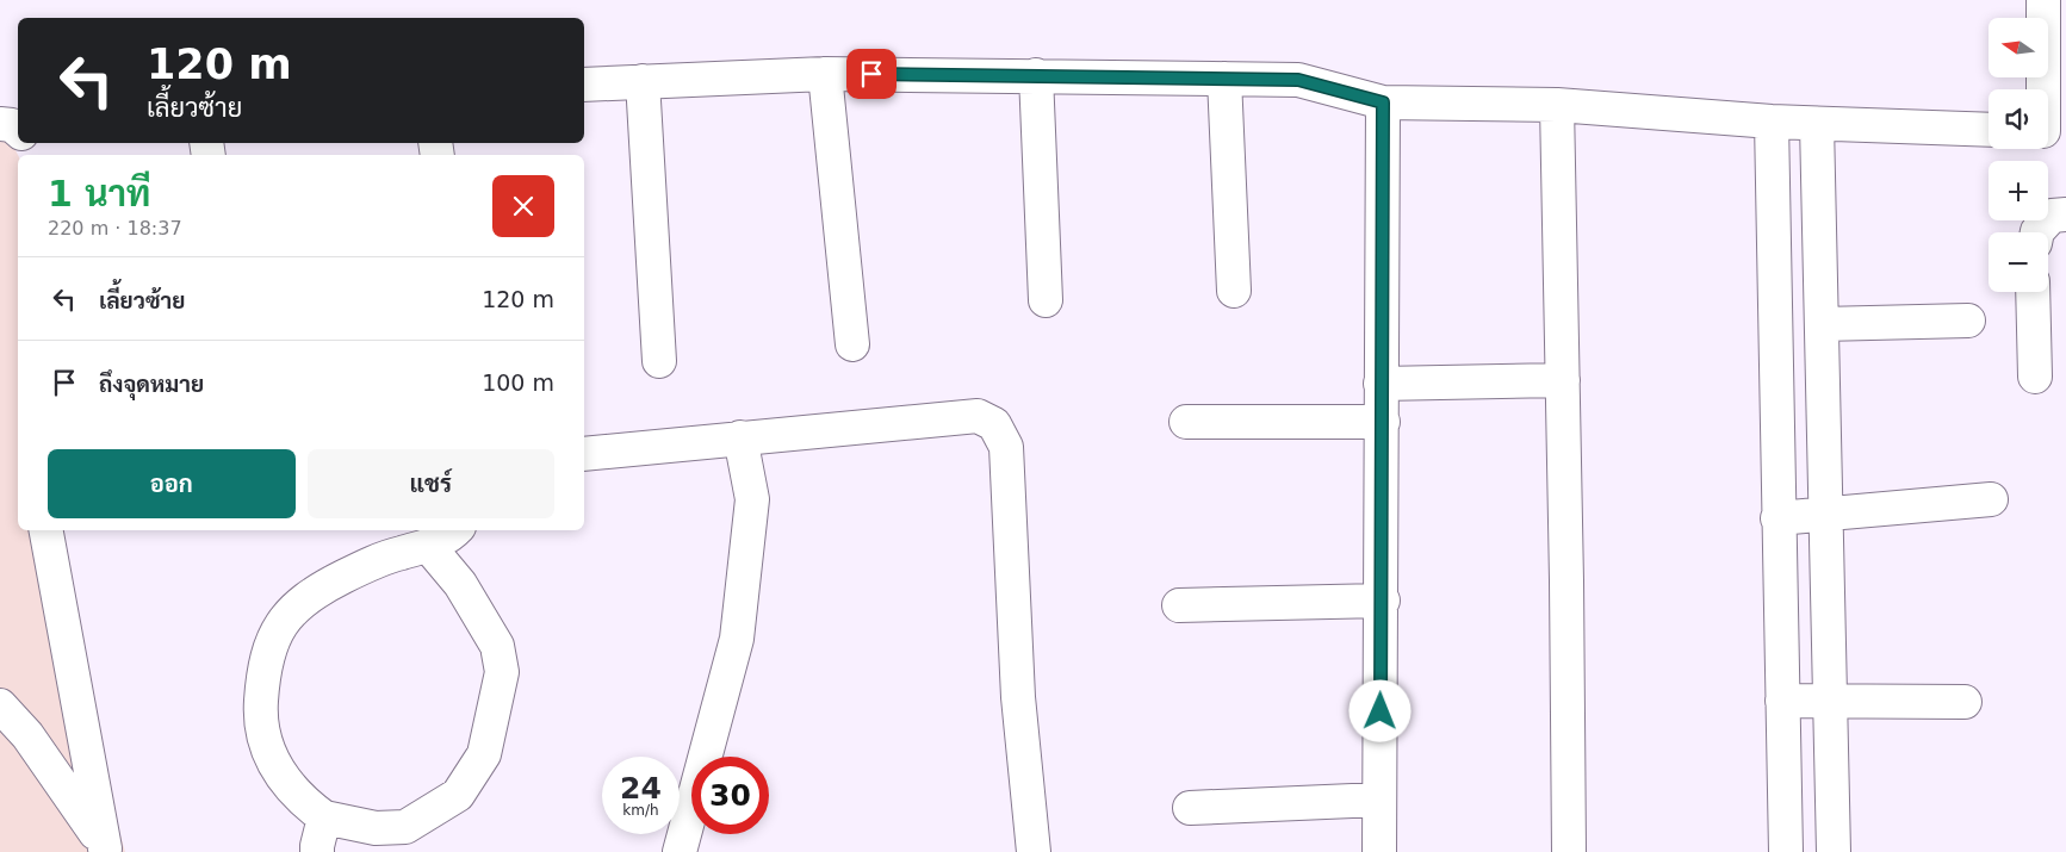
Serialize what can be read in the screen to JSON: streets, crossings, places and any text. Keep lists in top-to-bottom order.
{
  "north": "left",
  "page": {
    "map_buttons": ["+", "−"],
    "turn": ["120 m", "เลี้ยวซ้าย"],
    "heading": ["1 นาที", "220 m · 18:37"],
    "list": [
      {
        "name": "เลี้ยวซ้าย",
        "value": "120 m"
      },
      {
        "name": "ถึงจุดหมาย",
        "value": "100 m"
      }
    ],
    "buttons": ["ออก", "แชร์"],
    "speed": "24 km/h",
    "limit": "30"
  }
}
